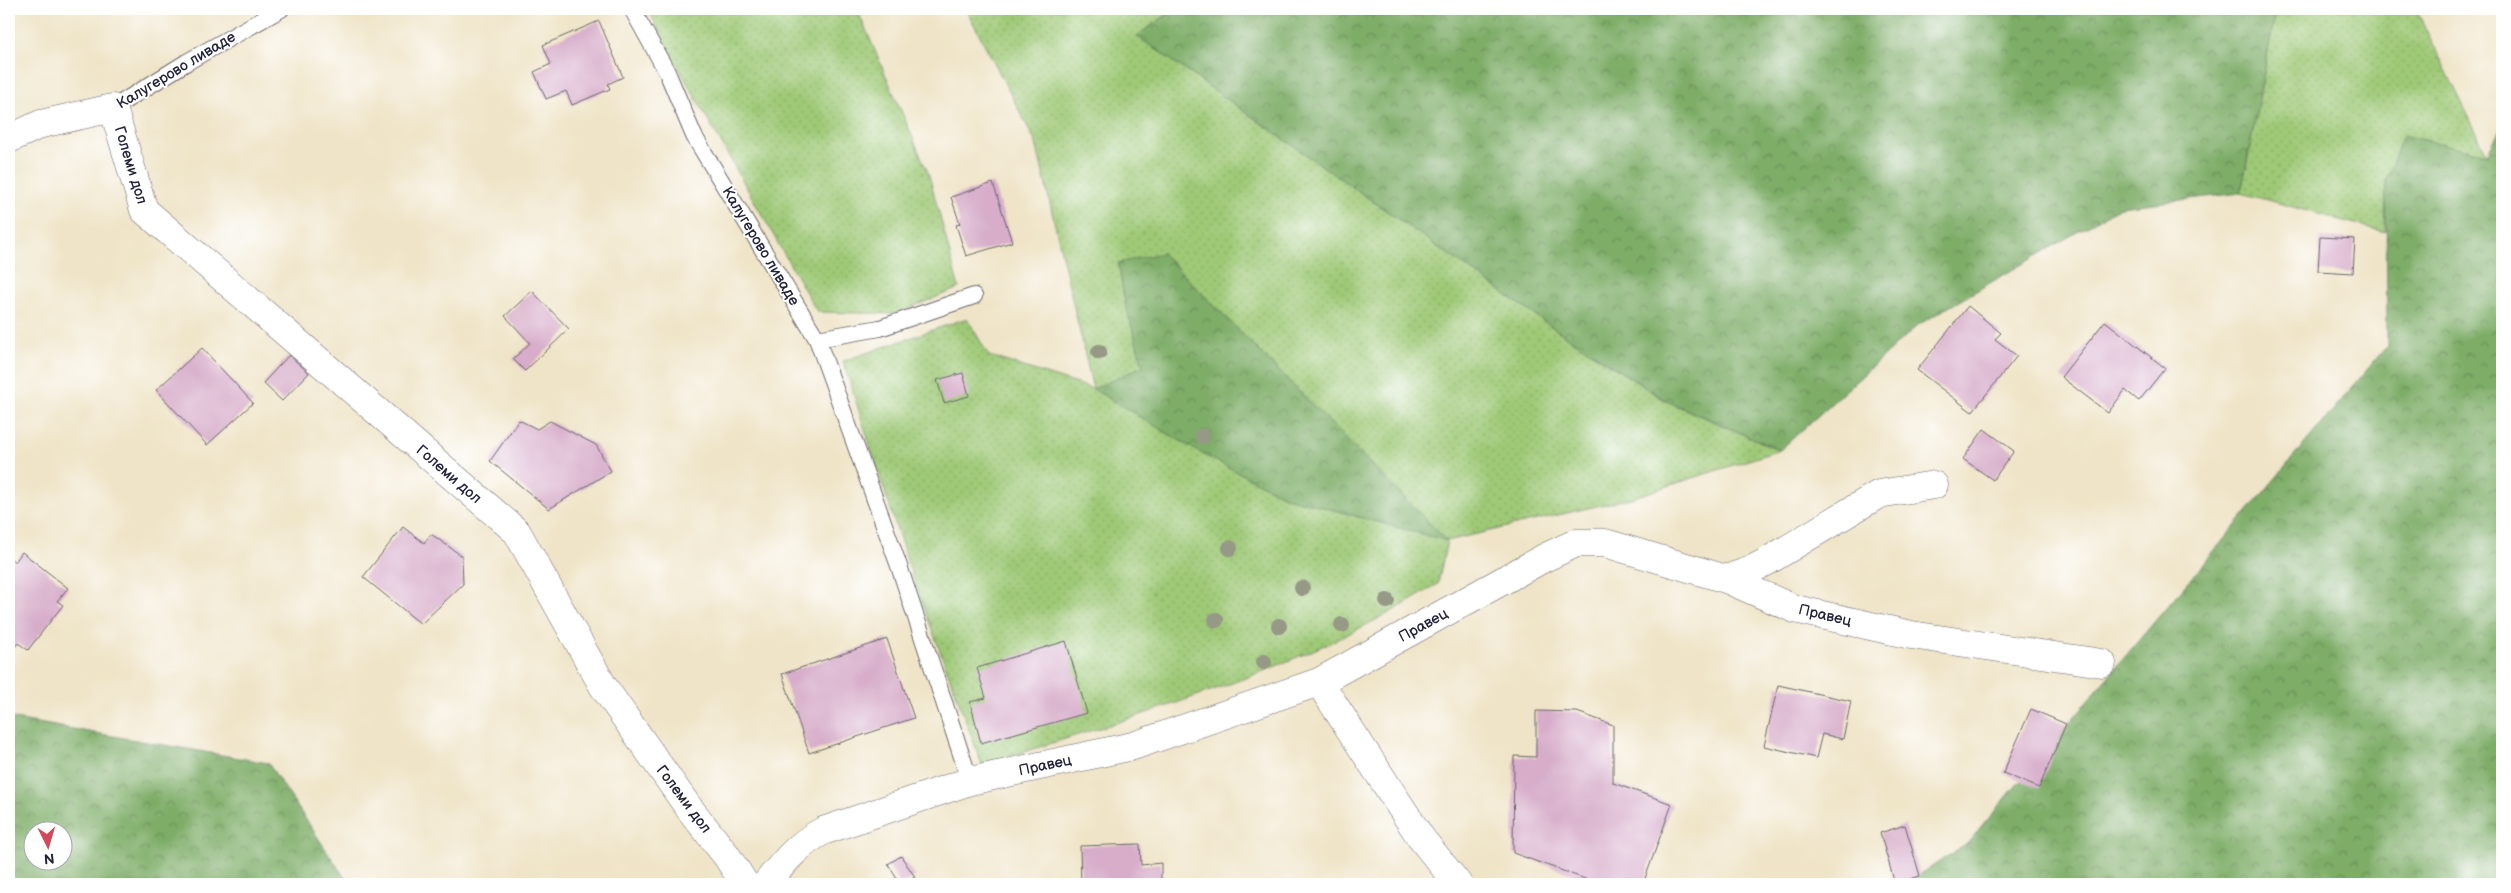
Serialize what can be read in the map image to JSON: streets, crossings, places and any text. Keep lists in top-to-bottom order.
{
  "streets": {
    "street": ["Калугерово ливаде", "Големи дол", "Правец"]
  },
  "crossings": [
    ["Калугерово ливаде", "Големи дол"],
    ["Калугерово ливаде", "Правец"]
  ],
  "north": "bottom"
}
